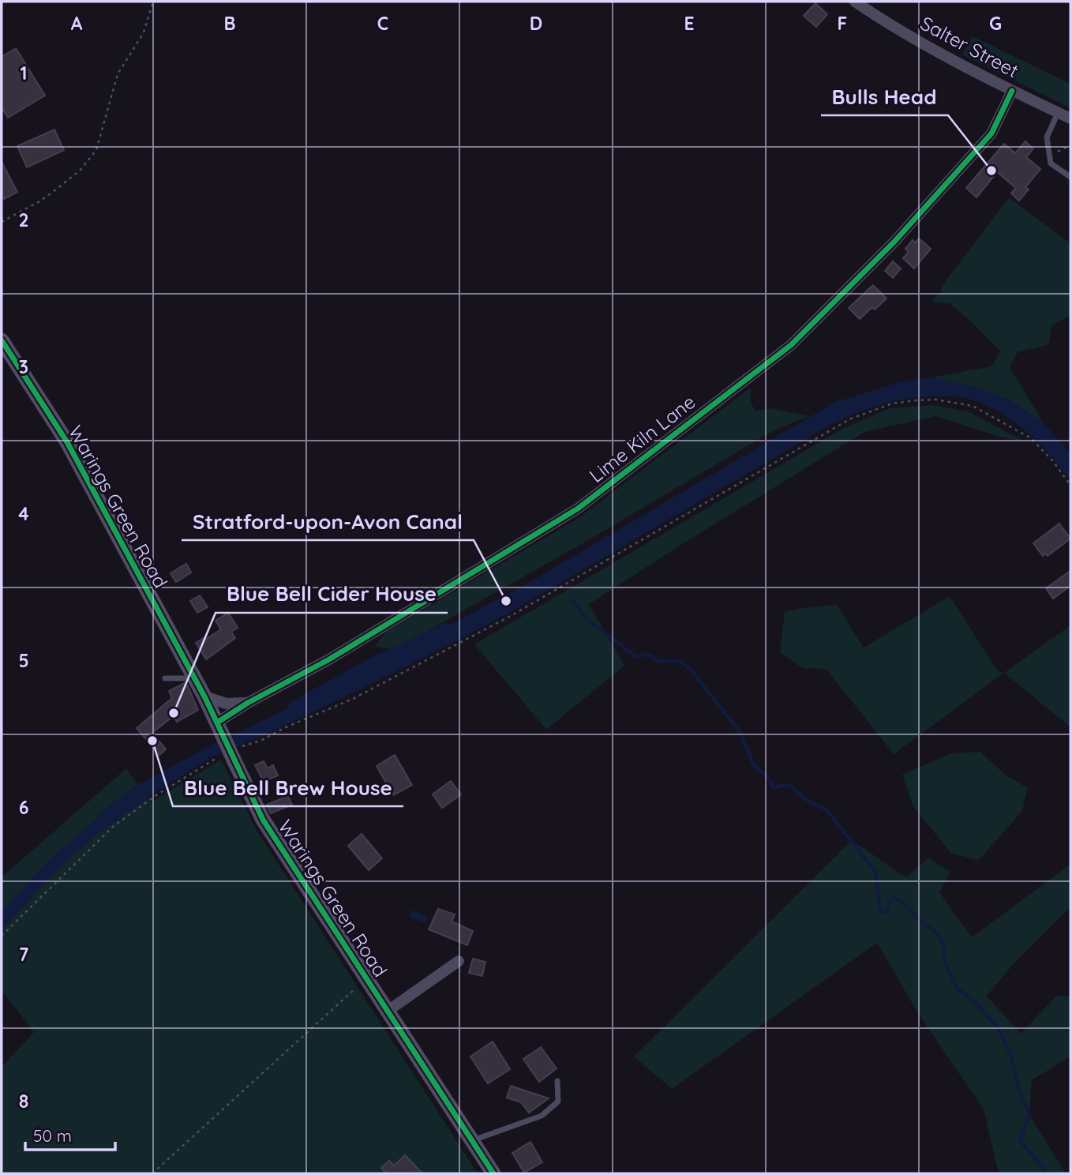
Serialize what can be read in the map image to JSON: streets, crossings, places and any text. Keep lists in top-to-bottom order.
{
  "streets": {
    "street": ["Salter Street", "Lime Kiln Lane", "Warings Green Road"]
  },
  "crossings": [
    ["Salter Street", "Lime Kiln Lane"],
    ["Lime Kiln Lane", "Warings Green Road"]
  ],
  "places": [
    "Bulls Head",
    "Stratford-upon-Avon Canal",
    "Blue Bell Cider House",
    "Blue Bell Brew House"
  ],
  "scale_bar": "50 m",
  "grid": {
    "columns": [
      "A",
      "B",
      "C",
      "D",
      "E",
      "F",
      "G"
    ],
    "rows": [
      "1",
      "2",
      "3",
      "4",
      "5",
      "6",
      "7",
      "8"
    ]
  }
}
